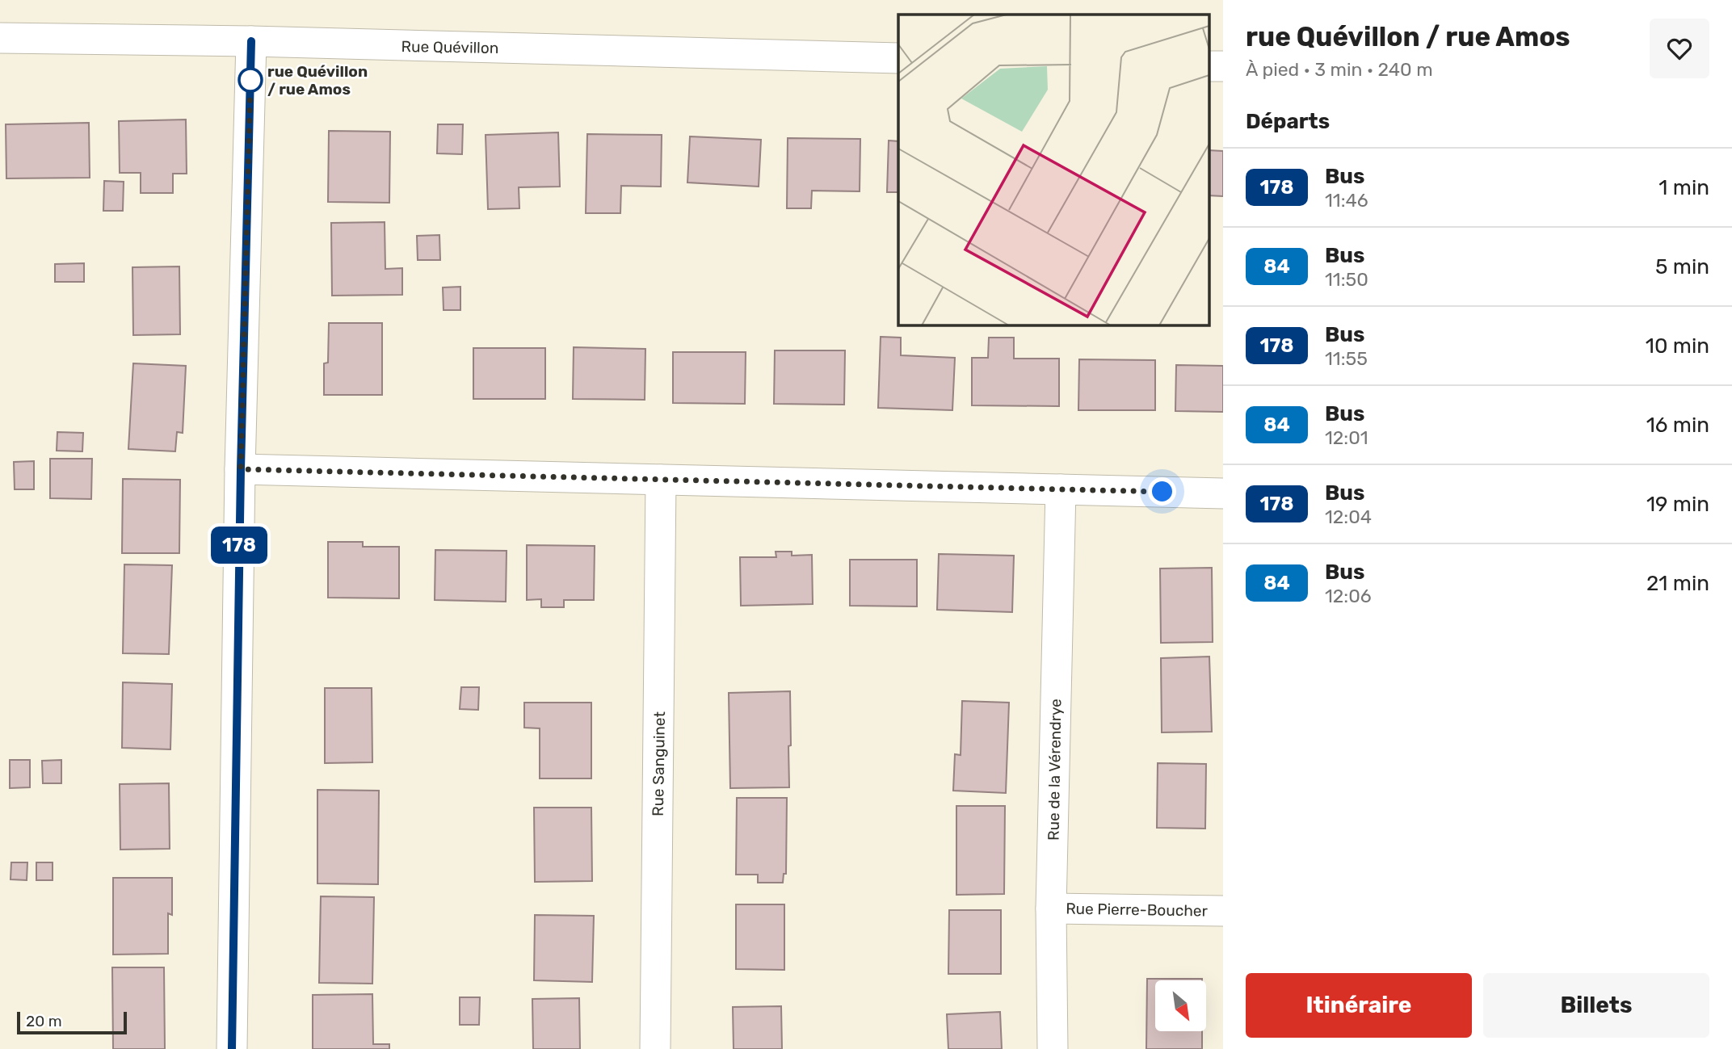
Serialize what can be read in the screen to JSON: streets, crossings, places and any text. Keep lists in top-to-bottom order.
{
  "streets": {
    "street": [
      "Rue Quévillon",
      "Rue Sanguinet",
      "Rue de la Vérendrye",
      "Rue Pierre-Boucher"
    ]
  },
  "crossings": [
    ["Rue de la Vérendrye", "Rue Pierre-Boucher"]
  ],
  "places": ["rue Quévillon / rue Amos"],
  "lines": ["bus line 178"],
  "scale_bar": "20 m",
  "north": "bottom right",
  "page": {
    "on_map": "178",
    "heading": [
      ["rue Quévillon / rue Amos", "À pied · 3 min · 240 m"],
      "Départs"
    ],
    "list": [
      {
        "mark": "178",
        "name": "Bus",
        "note": "11:46",
        "value": "1 min"
      },
      {
        "mark": "84",
        "name": "Bus",
        "note": "11:50",
        "value": "5 min"
      },
      {
        "mark": "178",
        "name": "Bus",
        "note": "11:55",
        "value": "10 min"
      },
      {
        "mark": "84",
        "name": "Bus",
        "note": "12:01",
        "value": "16 min"
      },
      {
        "mark": "178",
        "name": "Bus",
        "note": "12:04",
        "value": "19 min"
      },
      {
        "mark": "84",
        "name": "Bus",
        "note": "12:06",
        "value": "21 min"
      }
    ],
    "buttons": ["Itinéraire", "Billets"],
    "scale": "20 m"
  }
}
